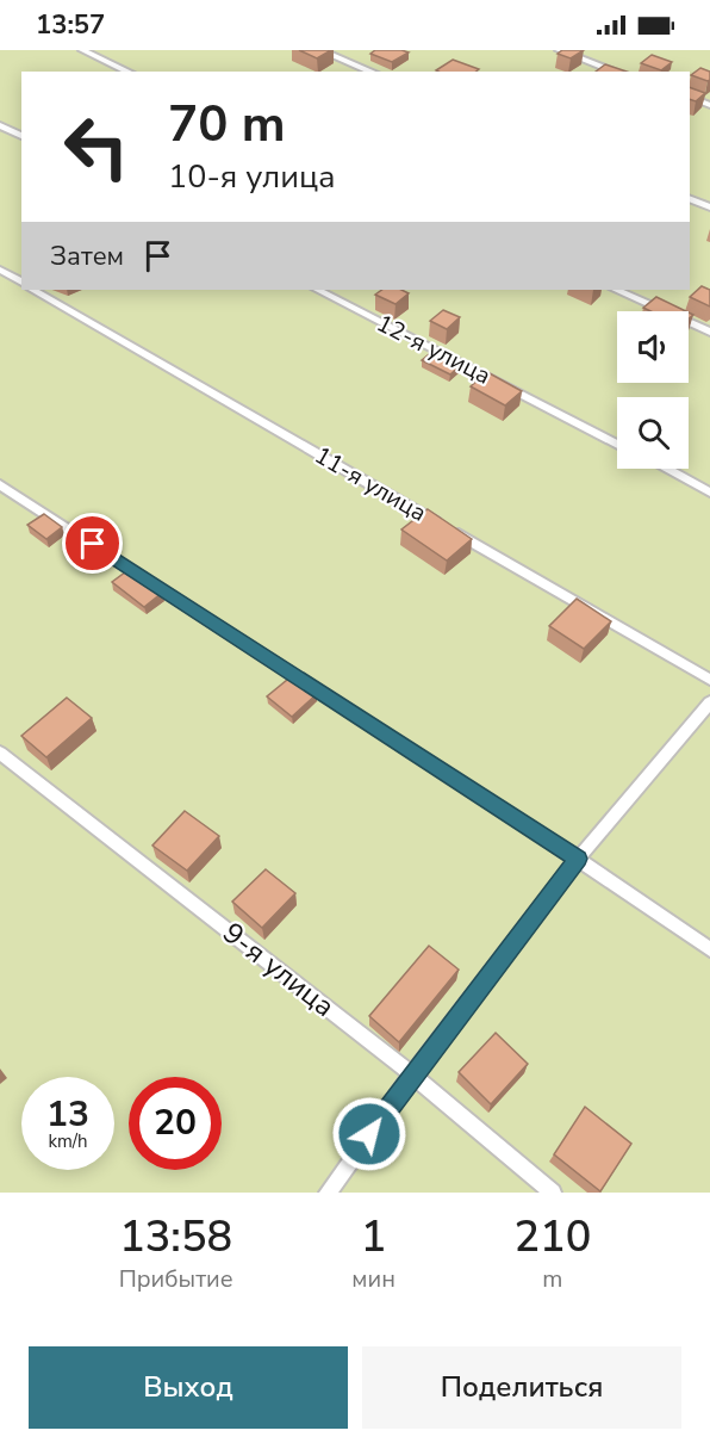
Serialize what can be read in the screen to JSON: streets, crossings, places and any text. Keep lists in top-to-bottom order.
{
  "streets": {
    "lane": ["12-я улица", "11-я улица", "9-я улица"]
  },
  "page": {
    "status": "13:57",
    "turn": ["70 m", "10-я улица"],
    "then": "Затем",
    "speed": "13 km/h",
    "limit": "20",
    "eta": [
      "13:58",
      "Прибытие",
      "1",
      "мин",
      "210",
      "m"
    ],
    "buttons": ["Выход", "Поделиться"]
  }
}
